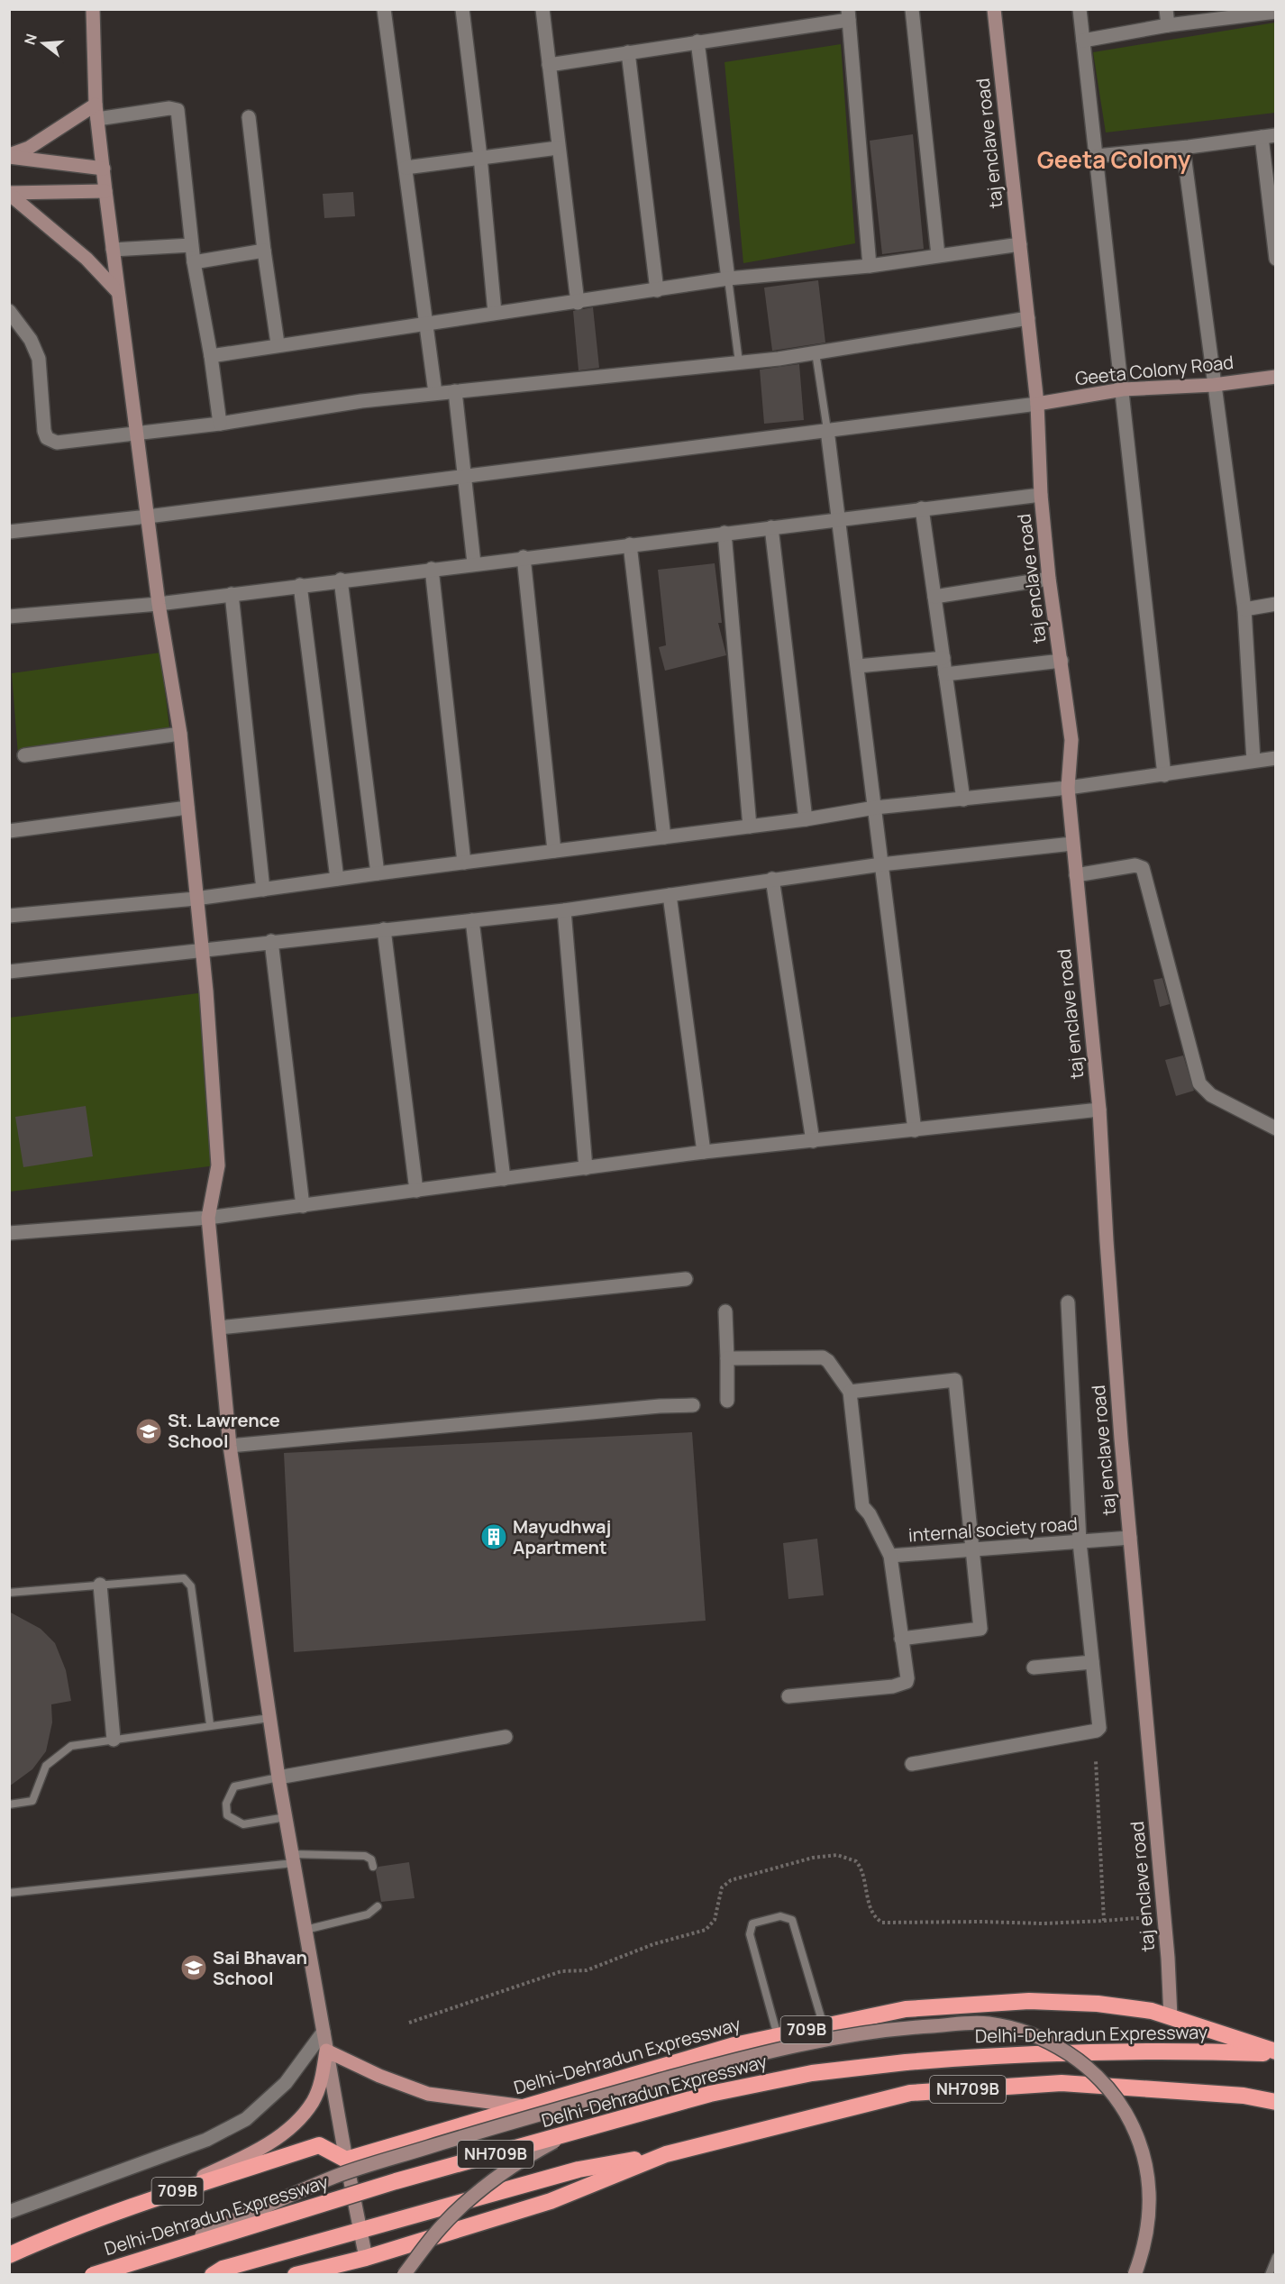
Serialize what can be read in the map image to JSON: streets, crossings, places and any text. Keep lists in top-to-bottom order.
{
  "streets": {
    "highway": [
      "709B",
      "Delhi-Dehradun Expressway",
      "Delhi–Dehradun Expressway",
      "NH709B"
    ],
    "street": ["taj enclave road", "Geeta Colony Road", "internal society road"]
  },
  "crossings": [
    ["taj enclave road", "Geeta Colony Road"],
    ["taj enclave road", "internal society road"],
    ["taj enclave road", "Delhi–Dehradun Expressway"],
    ["709B", "Delhi–Dehradun Expressway"],
    ["Delhi-Dehradun Expressway", "Delhi–Dehradun Expressway"]
  ],
  "districts": ["Geeta Colony"],
  "places": {
    "school or university": ["St. Lawrence School", "Sai Bhavan School"],
    "building": ["Mayudhwaj Apartment"]
  },
  "north": "left"
}
